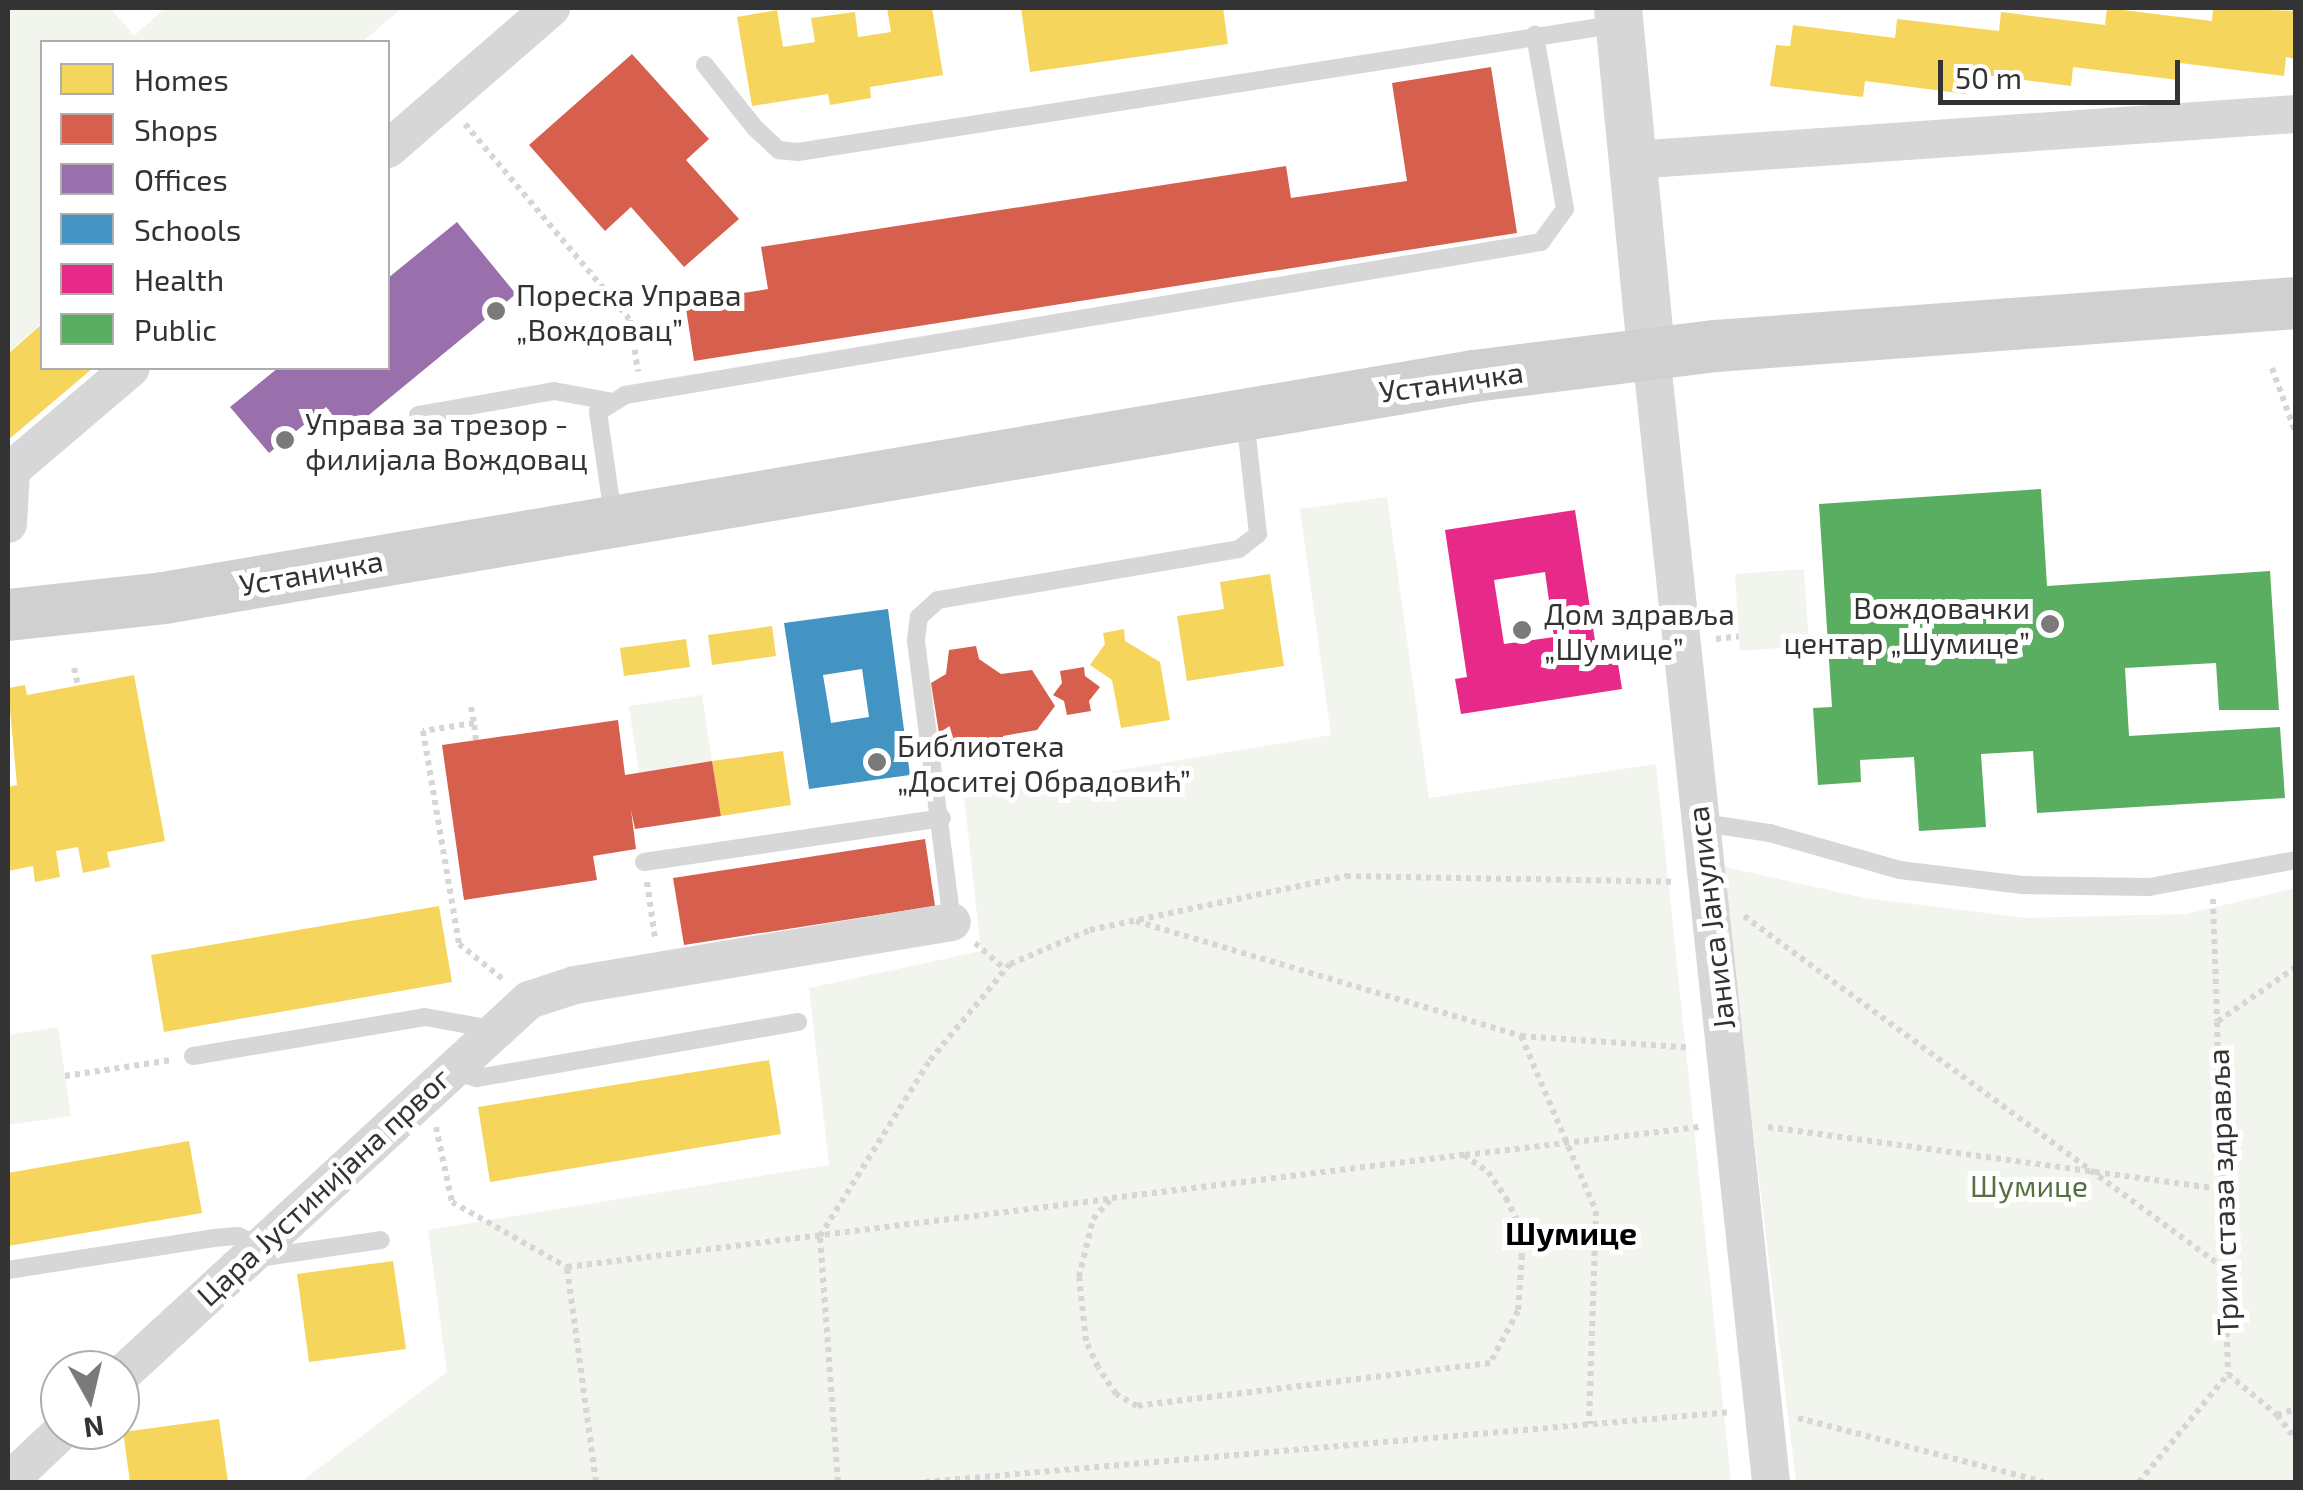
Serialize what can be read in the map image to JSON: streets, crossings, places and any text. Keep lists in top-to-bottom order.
{
  "streets": {
    "main road": ["Устаничка"],
    "street": ["Јаниса Јанулиса", "Цара Јустинијана првог"],
    "path": ["Трим стаза здравља"]
  },
  "crossings": [
    ["Устаничка", "Јаниса Јанулиса"]
  ],
  "districts": ["Шумице"],
  "parks": ["Шумице"],
  "places": [
    "Пореска Управа „Вождовац”",
    "Управа за трезор - филијала Вождовац",
    "Вождовачки центар „Шумице”",
    "Дом здравља „Шумице”",
    "Библиотека „Доситеј Обрадовић”"
  ],
  "legend": [
    "Homes",
    "Shops",
    "Offices",
    "Schools",
    "Health",
    "Public"
  ],
  "scale_bar": "50 m",
  "north": "bottom"
}
